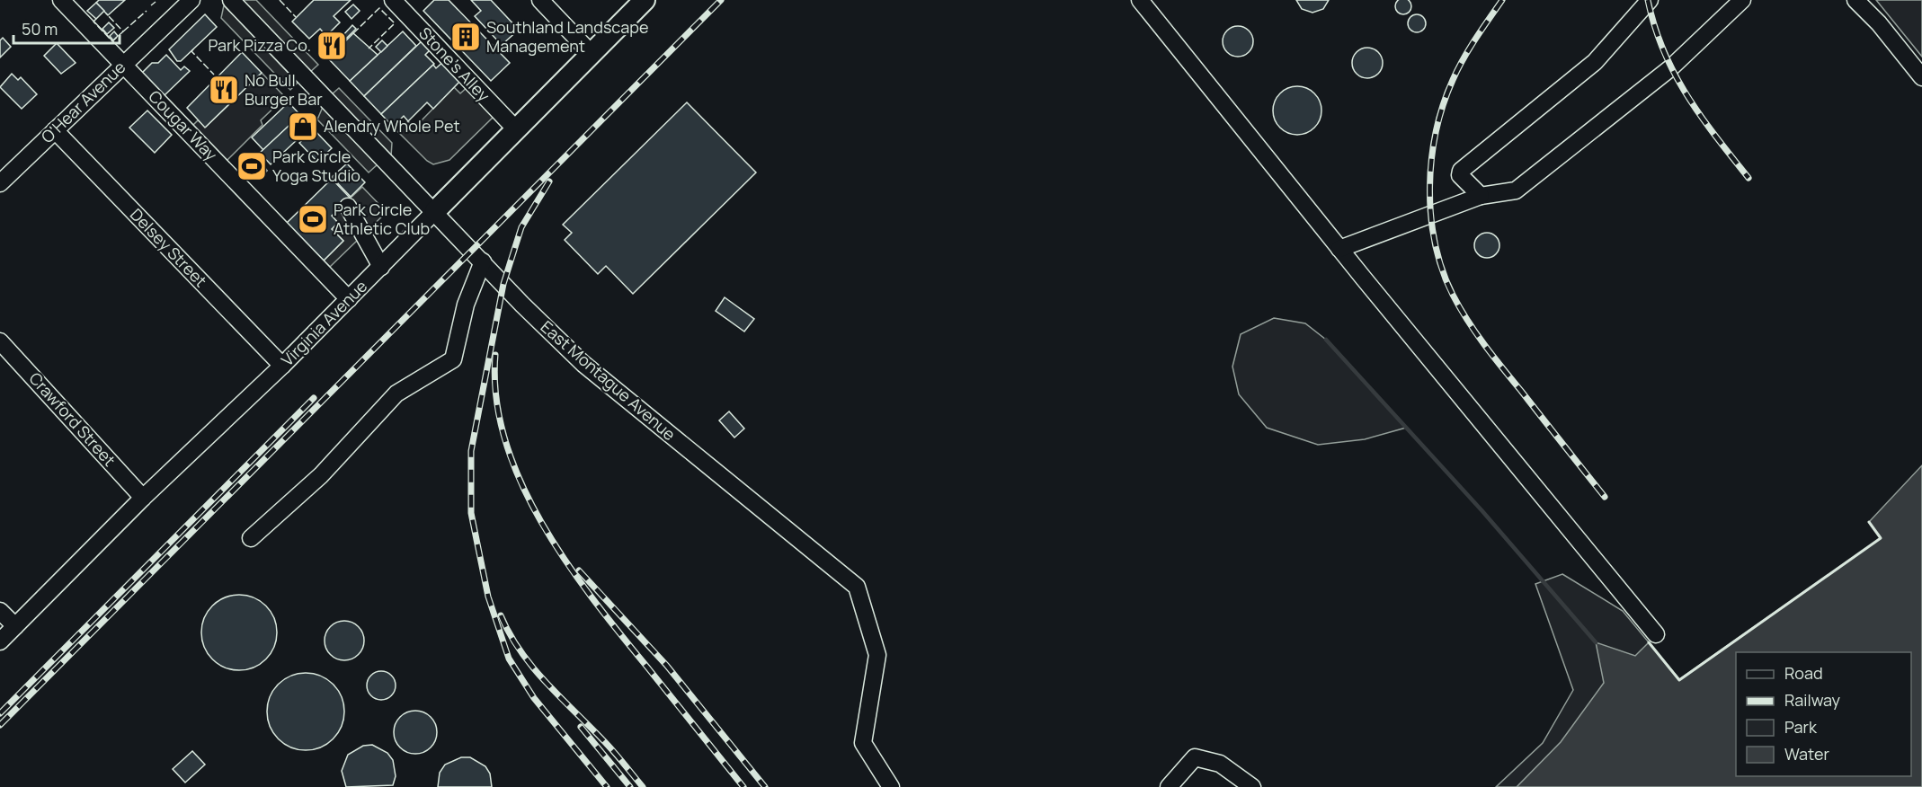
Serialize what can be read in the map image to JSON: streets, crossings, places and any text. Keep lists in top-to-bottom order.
{
  "streets": {
    "main road": ["Virginia Avenue"],
    "street": [
      "Stone's Alley",
      "O'Hear Avenue",
      "Cougar Way",
      "Delsey Street",
      "East Montague Avenue",
      "Crawford Street"
    ]
  },
  "crossings": [
    ["Stone's Alley", "Virginia Avenue"],
    ["O'Hear Avenue", "Cougar Way"],
    ["O'Hear Avenue", "Delsey Street"],
    ["Cougar Way", "Virginia Avenue"],
    ["Delsey Street", "Virginia Avenue"],
    ["Virginia Avenue", "East Montague Avenue"],
    ["Virginia Avenue", "Crawford Street"]
  ],
  "places": {
    "building": ["Southland Landscape Management"],
    "restaurant": ["Park Pizza Co.", "No Bull Burger Bar"],
    "shop": ["Alendry Whole Pet"],
    "sports": ["Park Circle Yoga Studio", "Park Circle Athletic Club"]
  },
  "legend": [
    "Road",
    "Railway",
    "Park",
    "Water"
  ],
  "scale_bar": "50 m"
}
